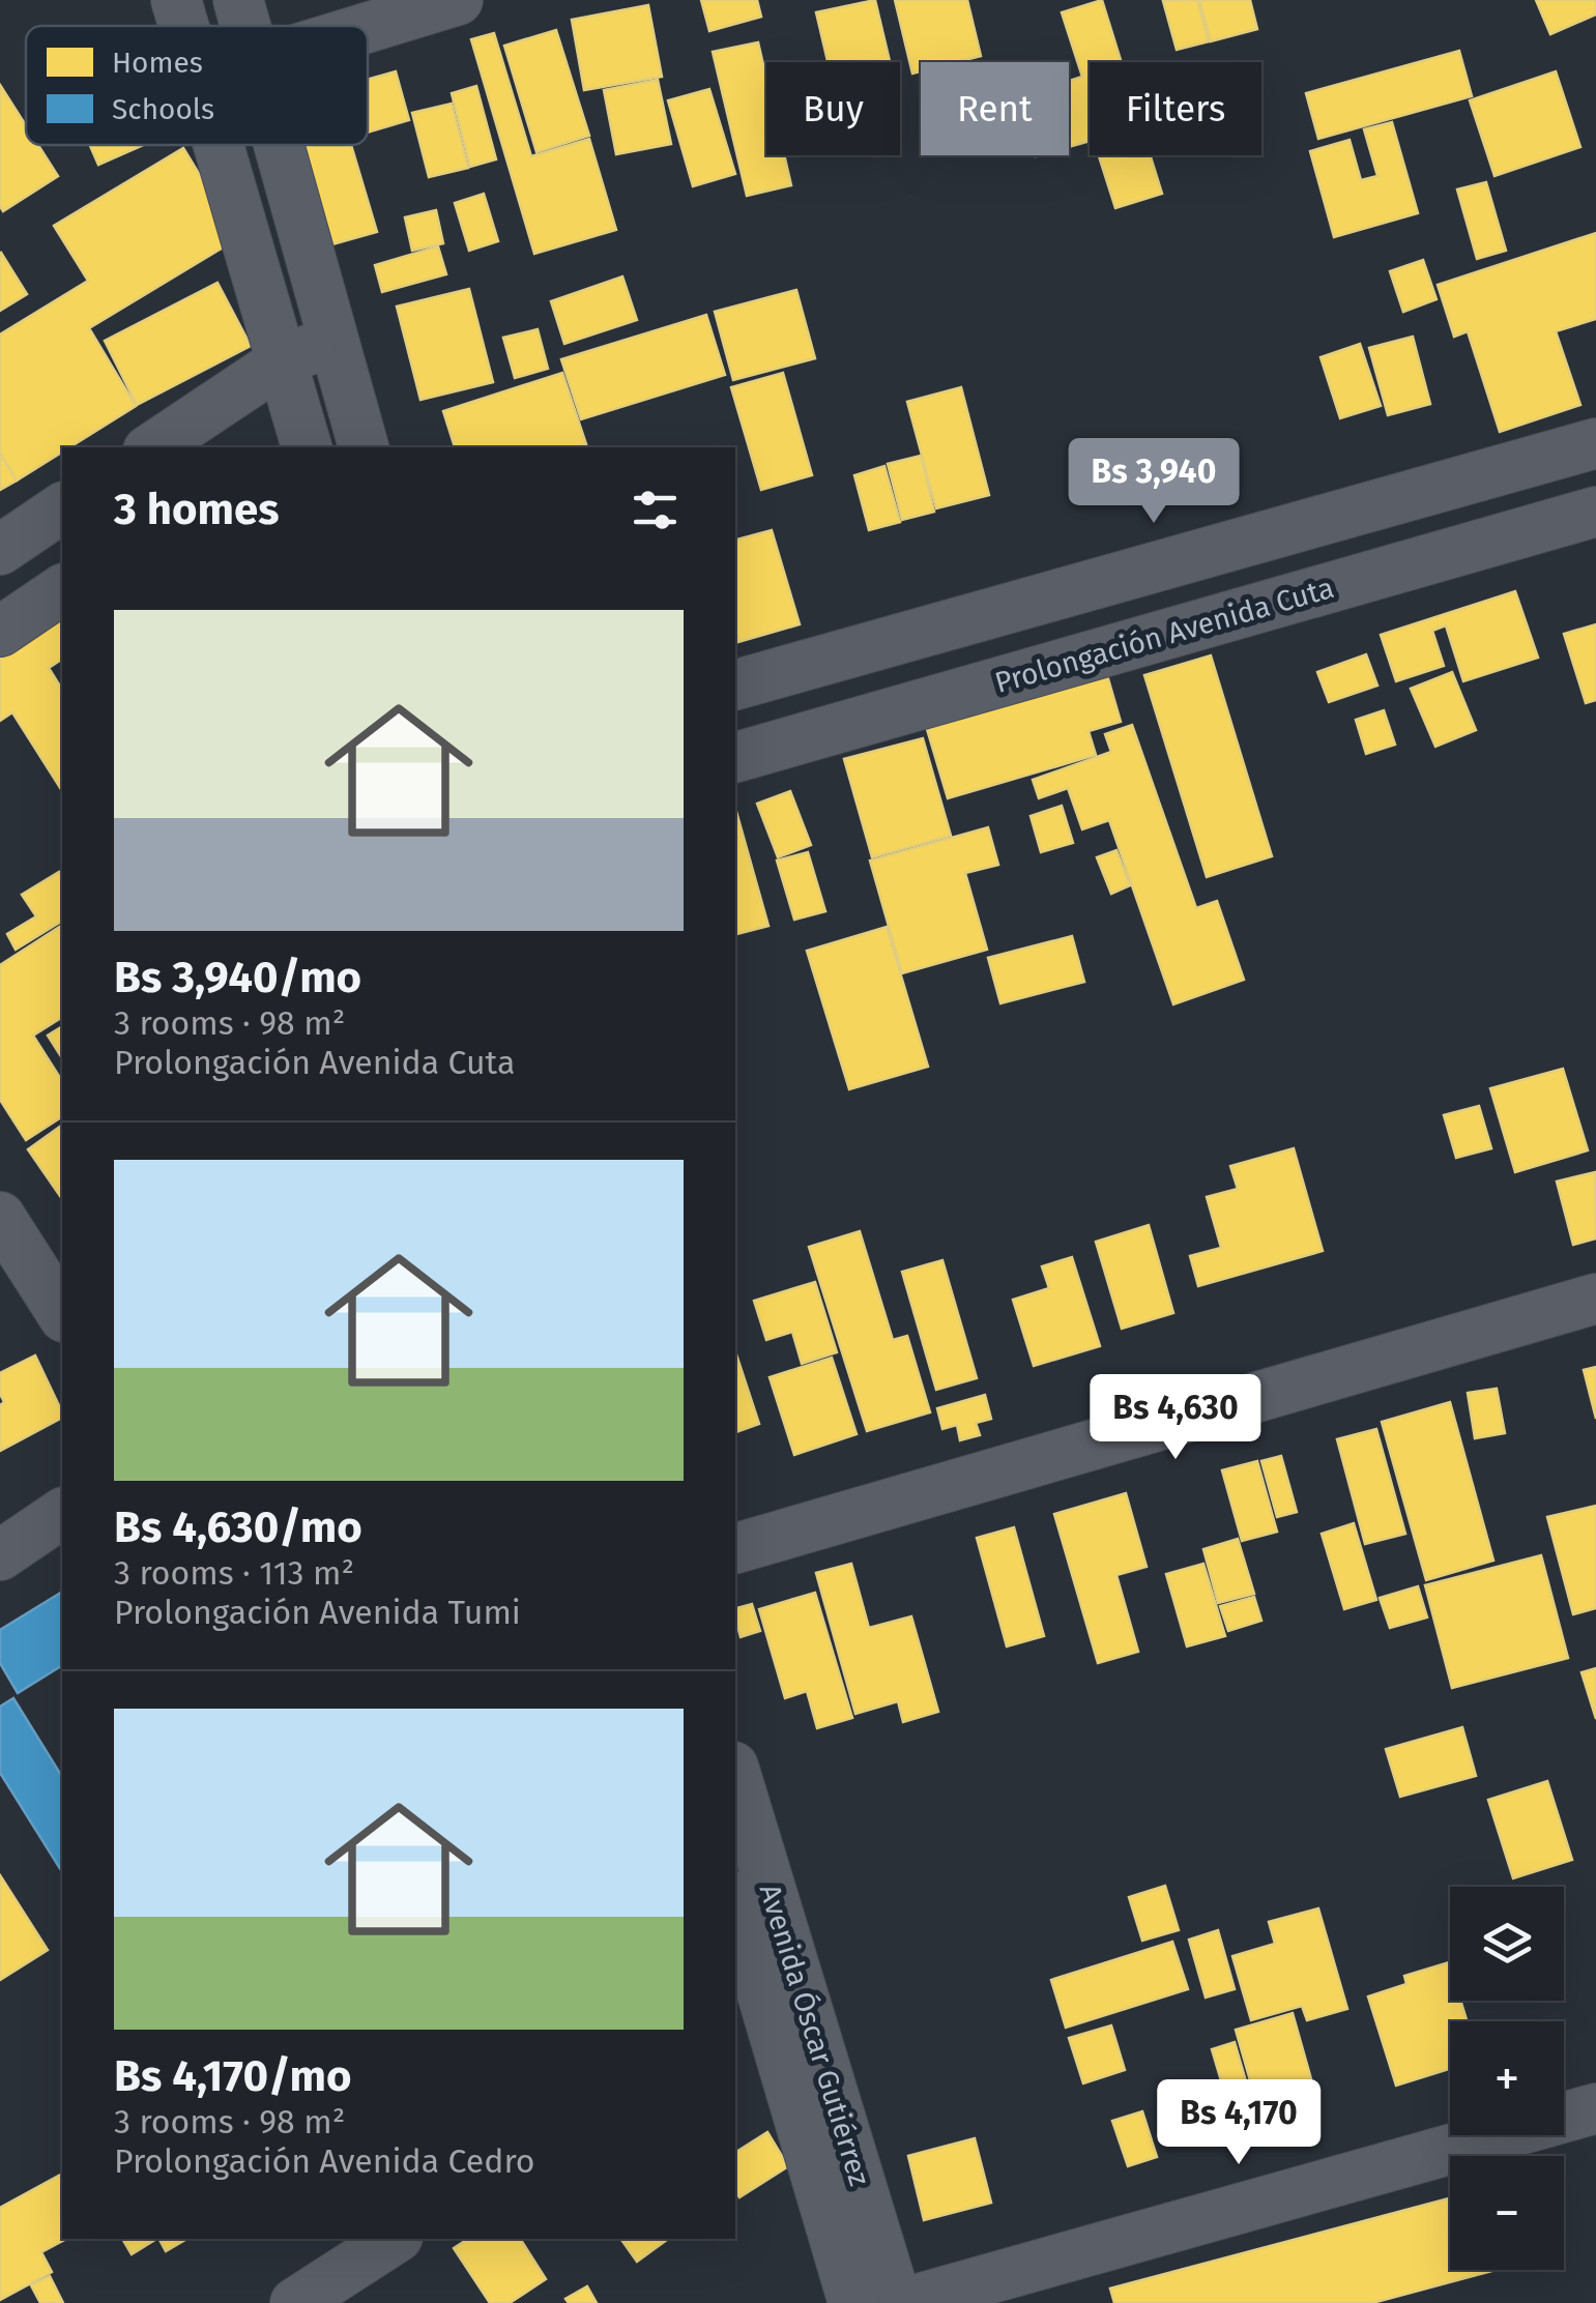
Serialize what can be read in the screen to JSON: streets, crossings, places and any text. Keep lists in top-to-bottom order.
{
  "streets": {
    "street": ["Prolongación Avenida Cuta", "Avenida Óscar Gutiérrez"]
  },
  "legend": ["Homes", "Schools"],
  "page": {
    "chip": ["Buy", "Rent", "Filters"],
    "price": ["Bs 3,940", "Bs 4,630", "Bs 4,170"],
    "heading": "3 homes",
    "list": [
      {
        "name": "Bs 3,940/mo",
        "note": "3 rooms · 98 m² · Prolongación Avenida Cuta"
      },
      {
        "name": "Bs 4,630/mo",
        "note": "3 rooms · 113 m² · Prolongación Avenida Tumi"
      },
      {
        "name": "Bs 4,170/mo",
        "note": "3 rooms · 98 m² · Prolongación Avenida Cedro"
      }
    ],
    "map_buttons": ["+", "−"]
  }
}
